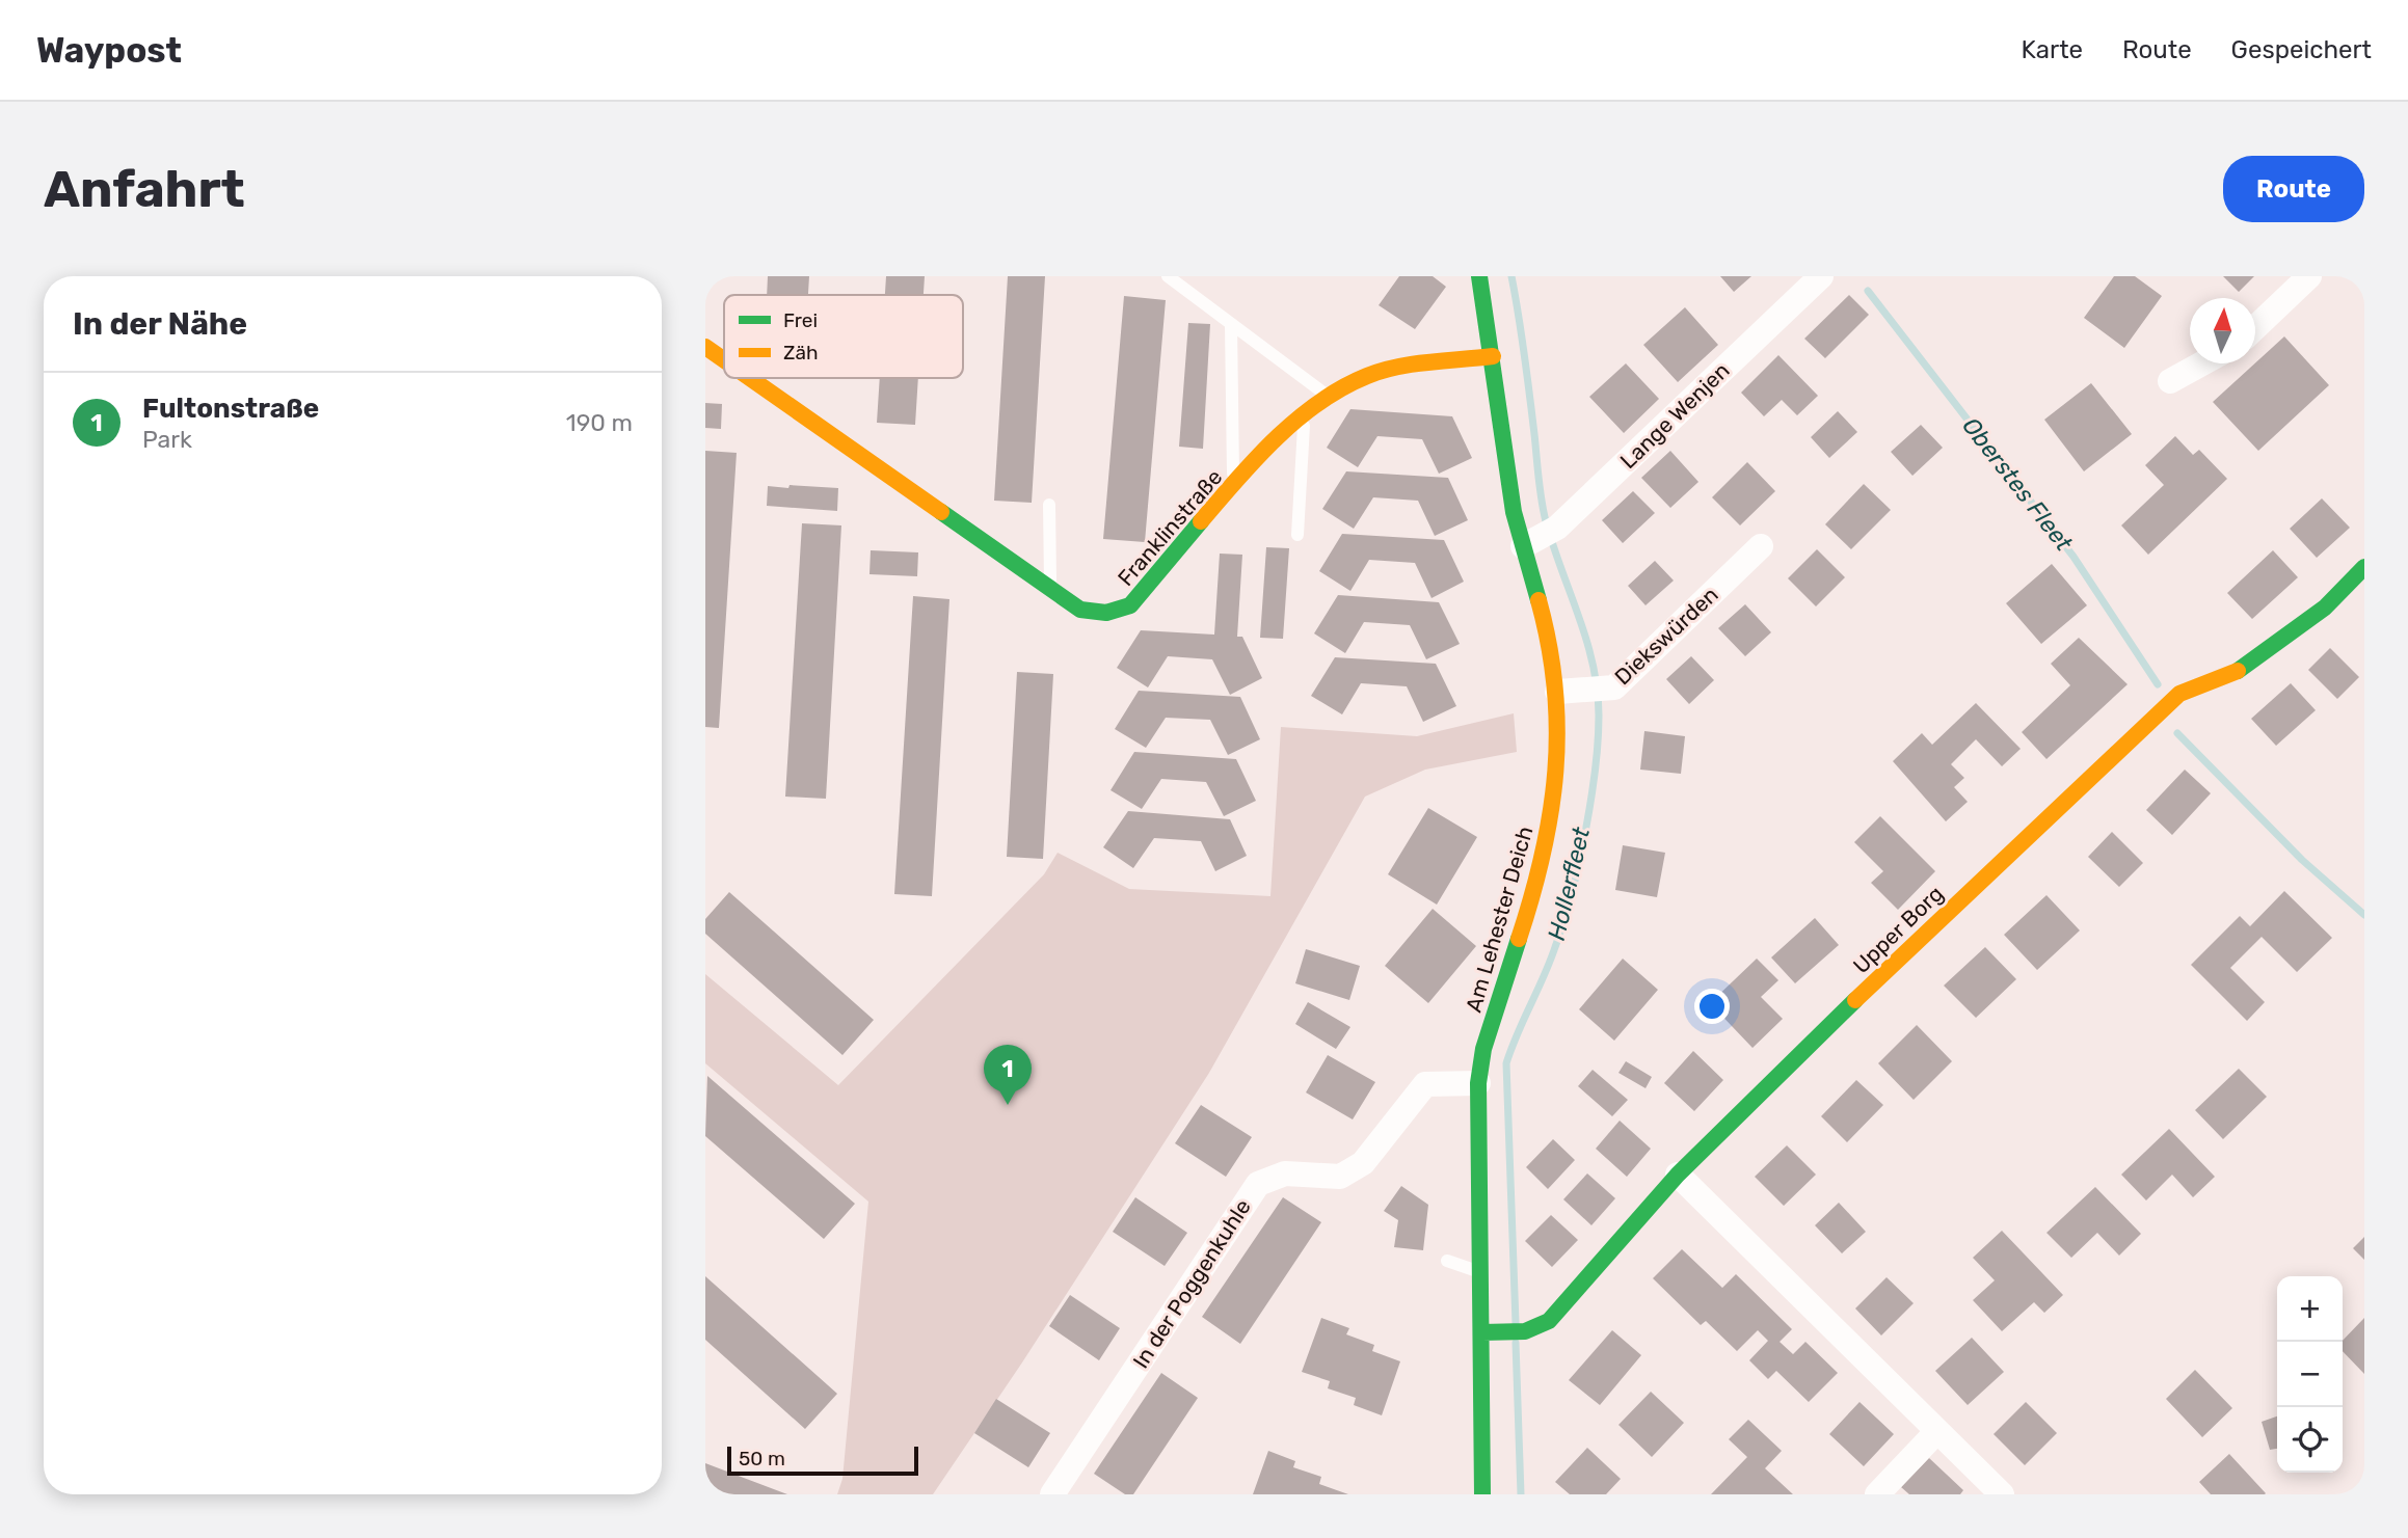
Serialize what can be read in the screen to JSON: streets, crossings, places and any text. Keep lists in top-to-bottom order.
{
  "streets": {
    "street": [
      "Lange Wenjen",
      "Franklinstraße",
      "Diekswürden",
      "Am Lehester Deich",
      "Upper Borg",
      "In der Poggenkuhle"
    ]
  },
  "crossings": [
    ["Lange Wenjen", "Am Lehester Deich"],
    ["Franklinstraße", "Am Lehester Deich"],
    ["Diekswürden", "Am Lehester Deich"],
    ["Am Lehester Deich", "Upper Borg"],
    ["Am Lehester Deich", "In der Poggenkuhle"]
  ],
  "water": ["Oberstes Fleet", "Hollerfleet"],
  "legend": ["Frei", "Zäh"],
  "scale_bar": "50 m",
  "north": "top",
  "page": {
    "header": "Waypost",
    "nav": ["Karte", "Route", "Gespeichert"],
    "buttons": "Route",
    "title": "Anfahrt",
    "heading": "In der Nähe",
    "list": [
      {
        "mark": "1",
        "name": "Fultonstraße",
        "note": "Park",
        "value": "190 m"
      }
    ],
    "pins": "1",
    "map_buttons": ["+", "−"],
    "scale": "50 m"
  }
}
